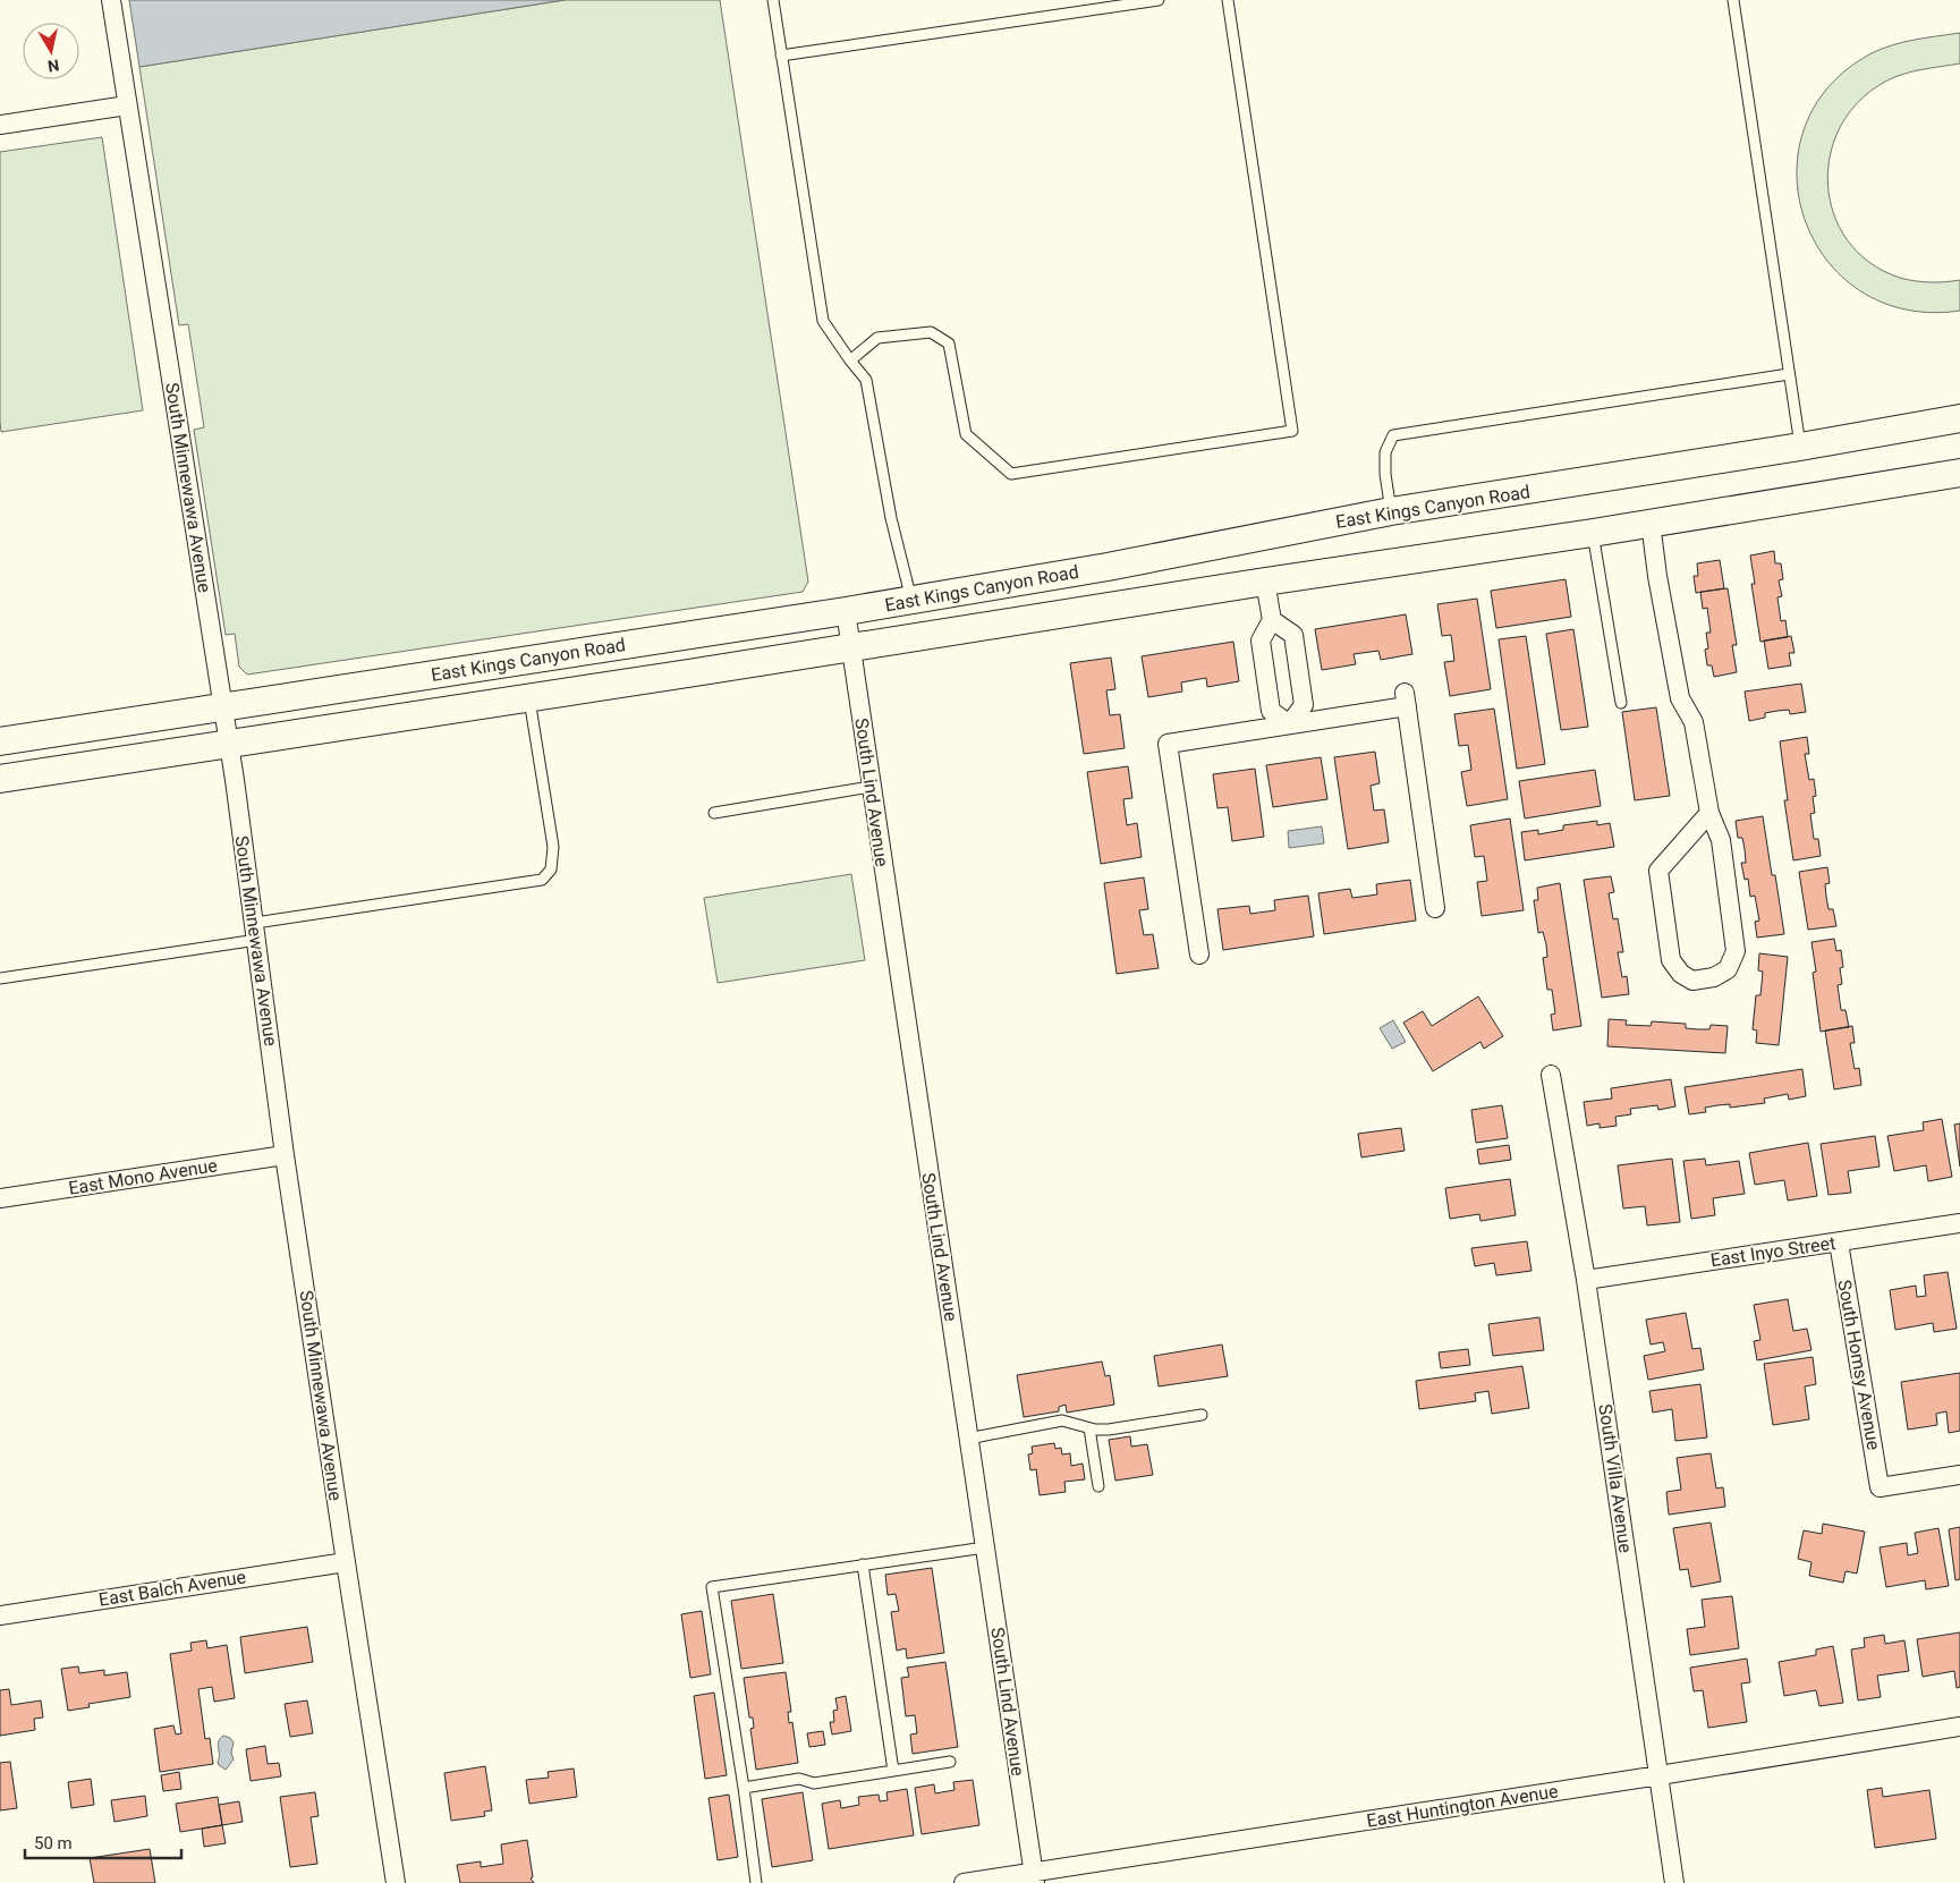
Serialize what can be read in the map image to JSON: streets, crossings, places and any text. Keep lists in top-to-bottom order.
{
  "streets": {
    "main road": ["East Kings Canyon Road"],
    "street": [
      "South Minnewawa Avenue",
      "South Lind Avenue",
      "East Mono Avenue",
      "East Inyo Street",
      "South Homsy Avenue",
      "South Villa Avenue",
      "East Balch Avenue",
      "East Huntington Avenue"
    ]
  },
  "crossings": [
    ["South Minnewawa Avenue", "East Kings Canyon Road"],
    ["South Minnewawa Avenue", "East Mono Avenue"],
    ["South Minnewawa Avenue", "East Balch Avenue"],
    ["East Kings Canyon Road", "South Lind Avenue"],
    ["South Lind Avenue", "East Huntington Avenue"],
    ["East Inyo Street", "South Homsy Avenue"],
    ["East Inyo Street", "South Villa Avenue"],
    ["South Villa Avenue", "East Huntington Avenue"]
  ],
  "scale_bar": "50 m",
  "north": "bottom"
}
